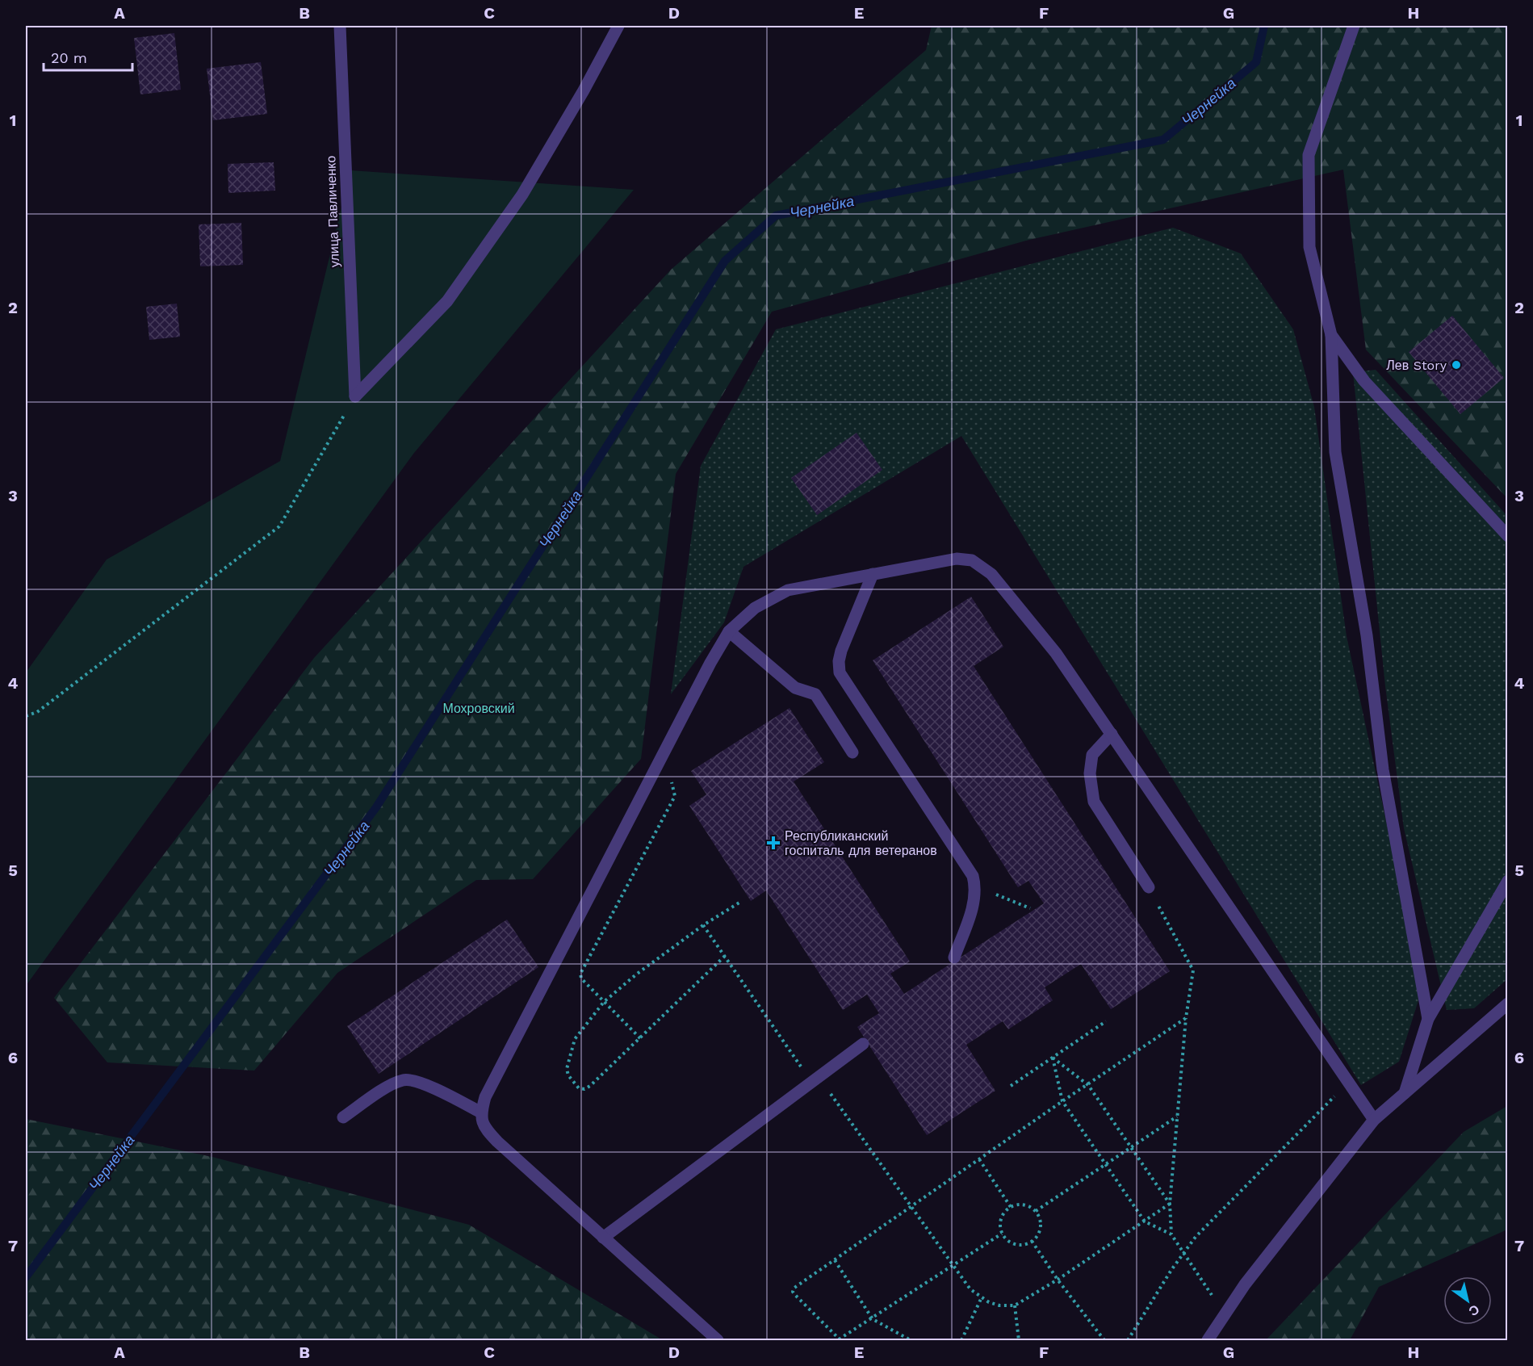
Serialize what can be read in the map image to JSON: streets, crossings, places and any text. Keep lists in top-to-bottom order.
{
  "streets": {
    "street": ["улица Павличенко"]
  },
  "water": ["Чернейка"],
  "parks": ["Мохровский"],
  "places": {
    "other": ["Лев Story"],
    "health": ["Республиканский госпиталь для ветеранов"]
  },
  "scale_bar": "20 m",
  "north": "bottom right",
  "grid": {
    "columns": [
      "A",
      "B",
      "C",
      "D",
      "E",
      "F",
      "G",
      "H"
    ],
    "rows": [
      "1",
      "2",
      "3",
      "4",
      "5",
      "6",
      "7"
    ]
  }
}
